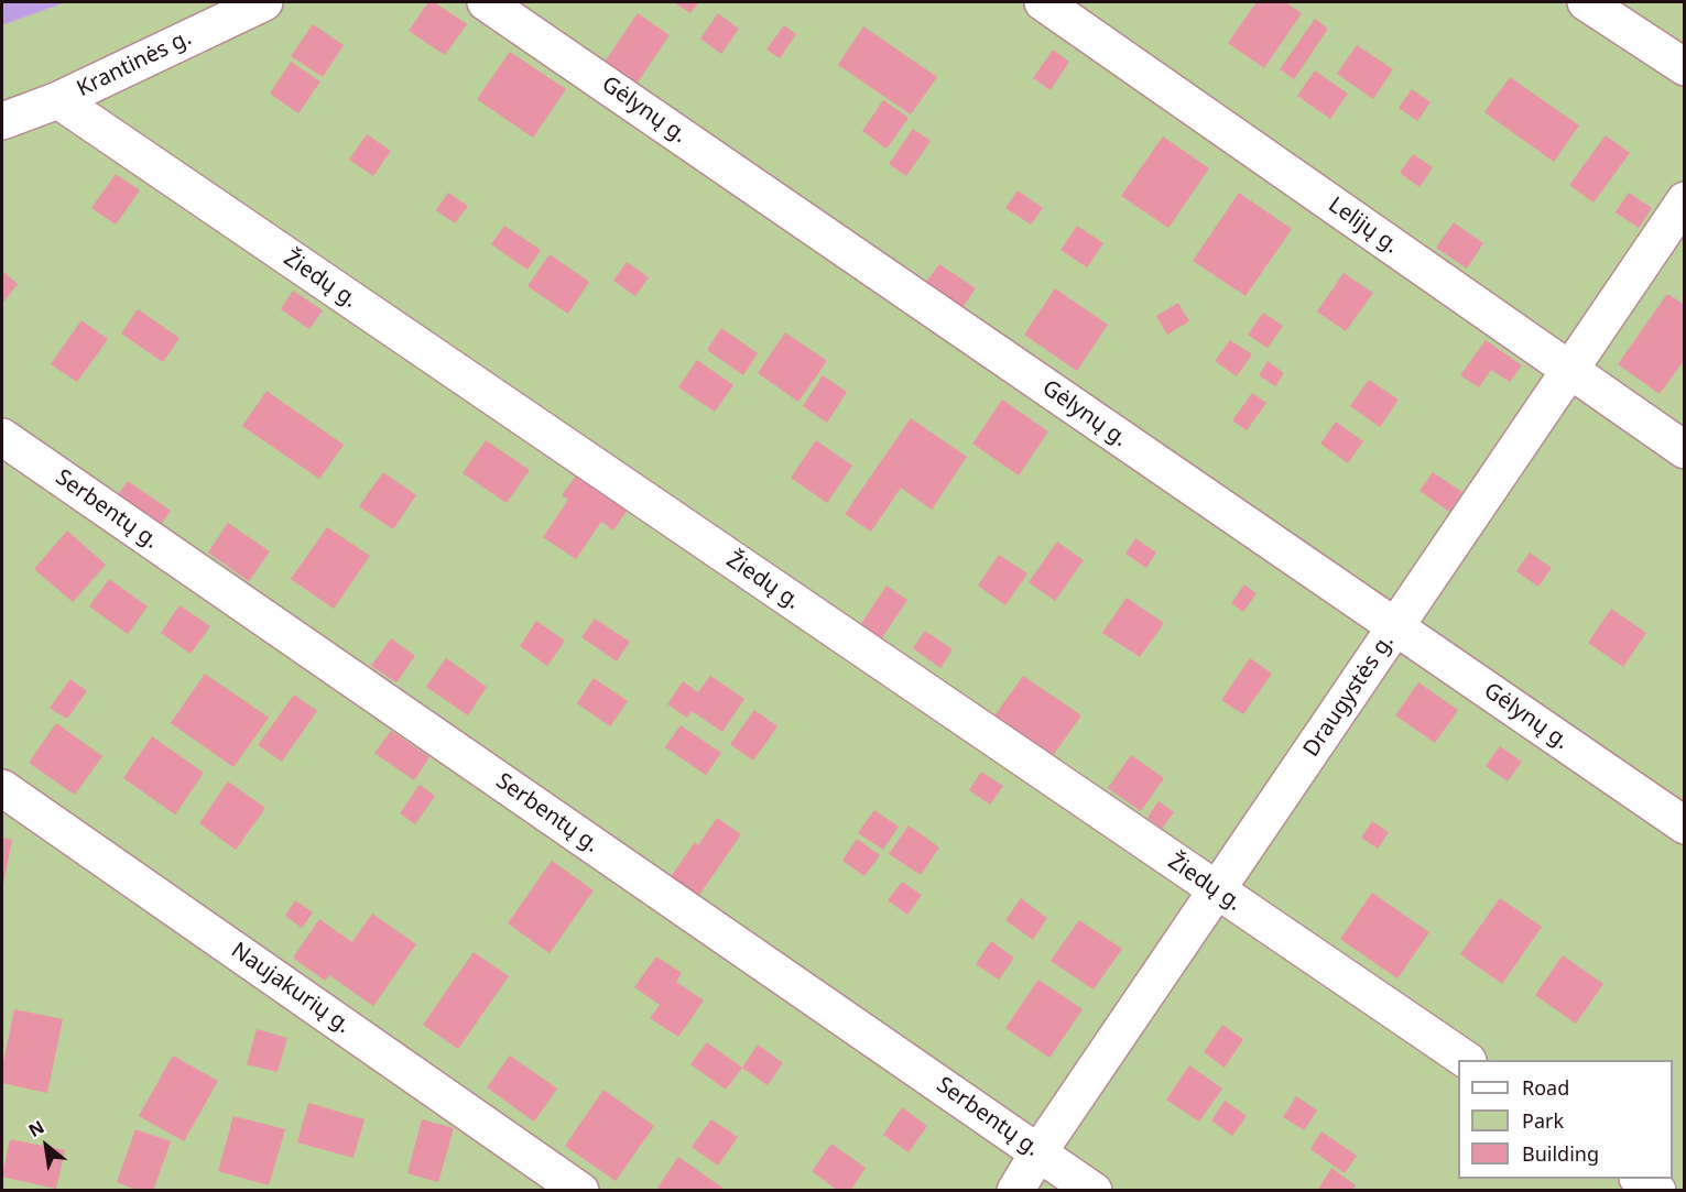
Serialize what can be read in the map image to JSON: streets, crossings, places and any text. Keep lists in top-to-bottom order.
{
  "streets": {
    "street": [
      "Krantinės g.",
      "Gėlynų g.",
      "Lelijų g.",
      "Žiedų g.",
      "Serbentų g.",
      "Draugystės g.",
      "Naujakurių g."
    ]
  },
  "crossings": [
    ["Krantinės g.", "Žiedų g."],
    ["Gėlynų g.", "Draugystės g."],
    ["Lelijų g.", "Draugystės g."],
    ["Žiedų g.", "Draugystės g."],
    ["Serbentų g.", "Draugystės g."]
  ],
  "legend": ["Road", "Park", "Building"],
  "north": "top left"
}
